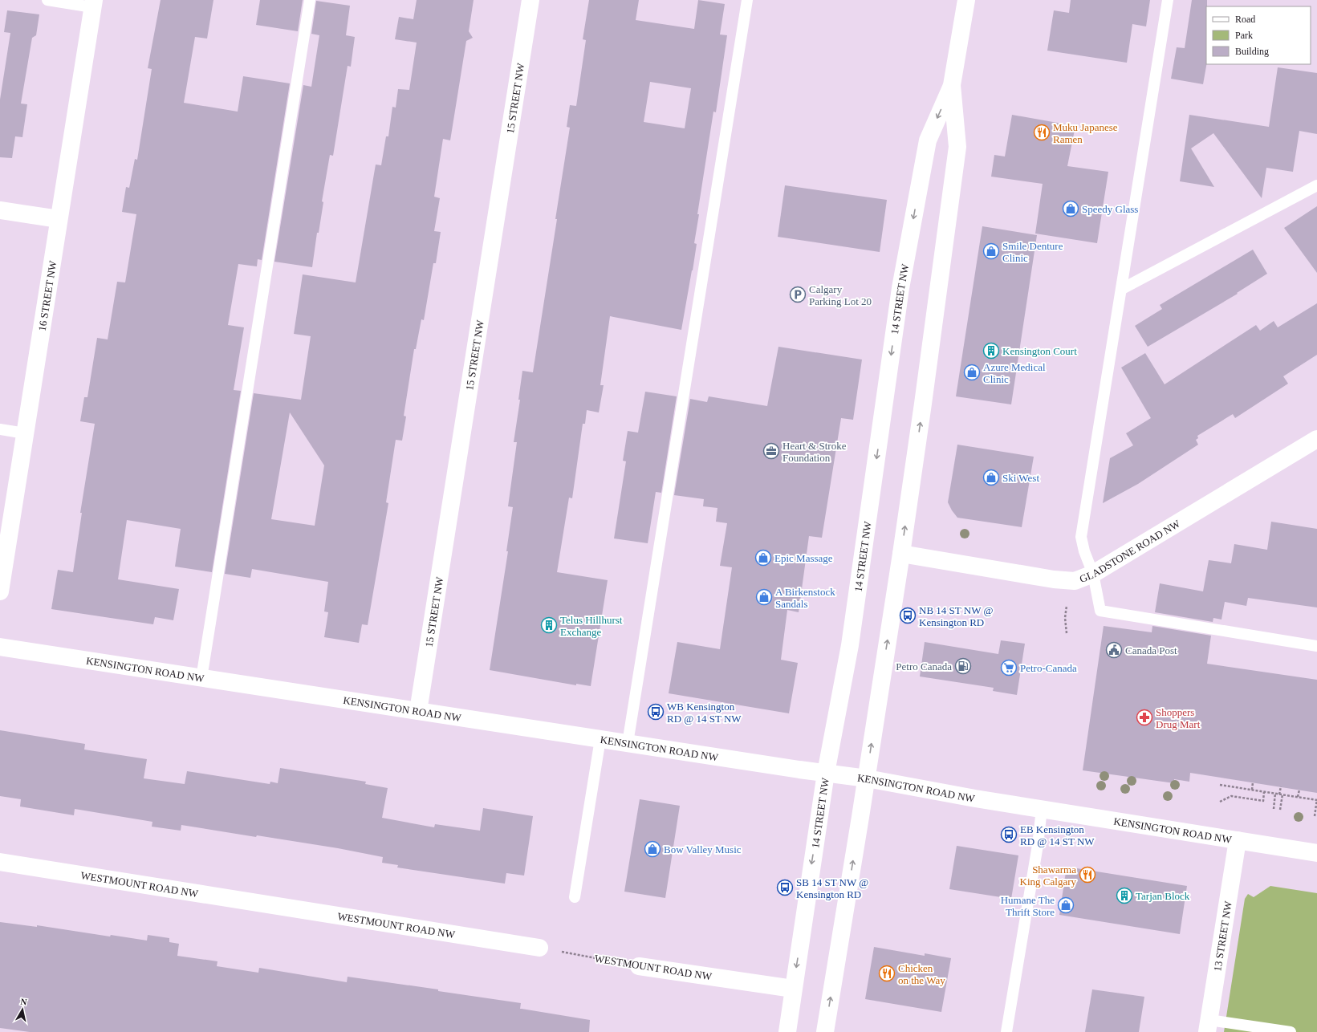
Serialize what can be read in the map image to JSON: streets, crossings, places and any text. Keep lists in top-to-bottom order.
{
  "streets": {
    "street": [
      "15 STREET NW",
      "16 STREET NW",
      "14 STREET NW",
      "GLADSTONE ROAD NW",
      "KENSINGTON ROAD NW",
      "WESTMOUNT ROAD NW",
      "13 STREET NW"
    ]
  },
  "crossings": [
    ["15 STREET NW", "KENSINGTON ROAD NW"],
    ["14 STREET NW", "GLADSTONE ROAD NW"],
    ["14 STREET NW", "KENSINGTON ROAD NW"],
    ["14 STREET NW", "WESTMOUNT ROAD NW"],
    ["KENSINGTON ROAD NW", "13 STREET NW"]
  ],
  "places": {
    "restaurant": ["Muku Japanese Ramen", "Shawarma King Calgary", "Chicken on the Way"],
    "shop": [
      "Speedy Glass",
      "Smile Denture Clinic",
      "Azure Medical Clinic",
      "Ski West",
      "Epic Massage",
      "A Birkenstock Sandals",
      "Bow Valley Music",
      "Humane The Thrift Store"
    ],
    "parking": ["Calgary Parking Lot 20"],
    "building": ["Kensington Court", "Telus Hillhurst Exchange", "Tarjan Block"],
    "office": ["Heart & Stroke Foundation"],
    "bus stop": [
      "NB 14 ST NW @ Kensington RD",
      "WB Kensington RD @ 14 ST NW",
      "EB Kensington RD @ 14 ST NW",
      "SB 14 ST NW @ Kensington RD"
    ],
    "public building": ["Canada Post"],
    "fuel station": ["Petro Canada"],
    "supermarket": ["Petro-Canada"],
    "pharmacy": ["Shoppers Drug Mart"]
  },
  "legend": ["Road", "Park", "Building"],
  "north": "top"
}
